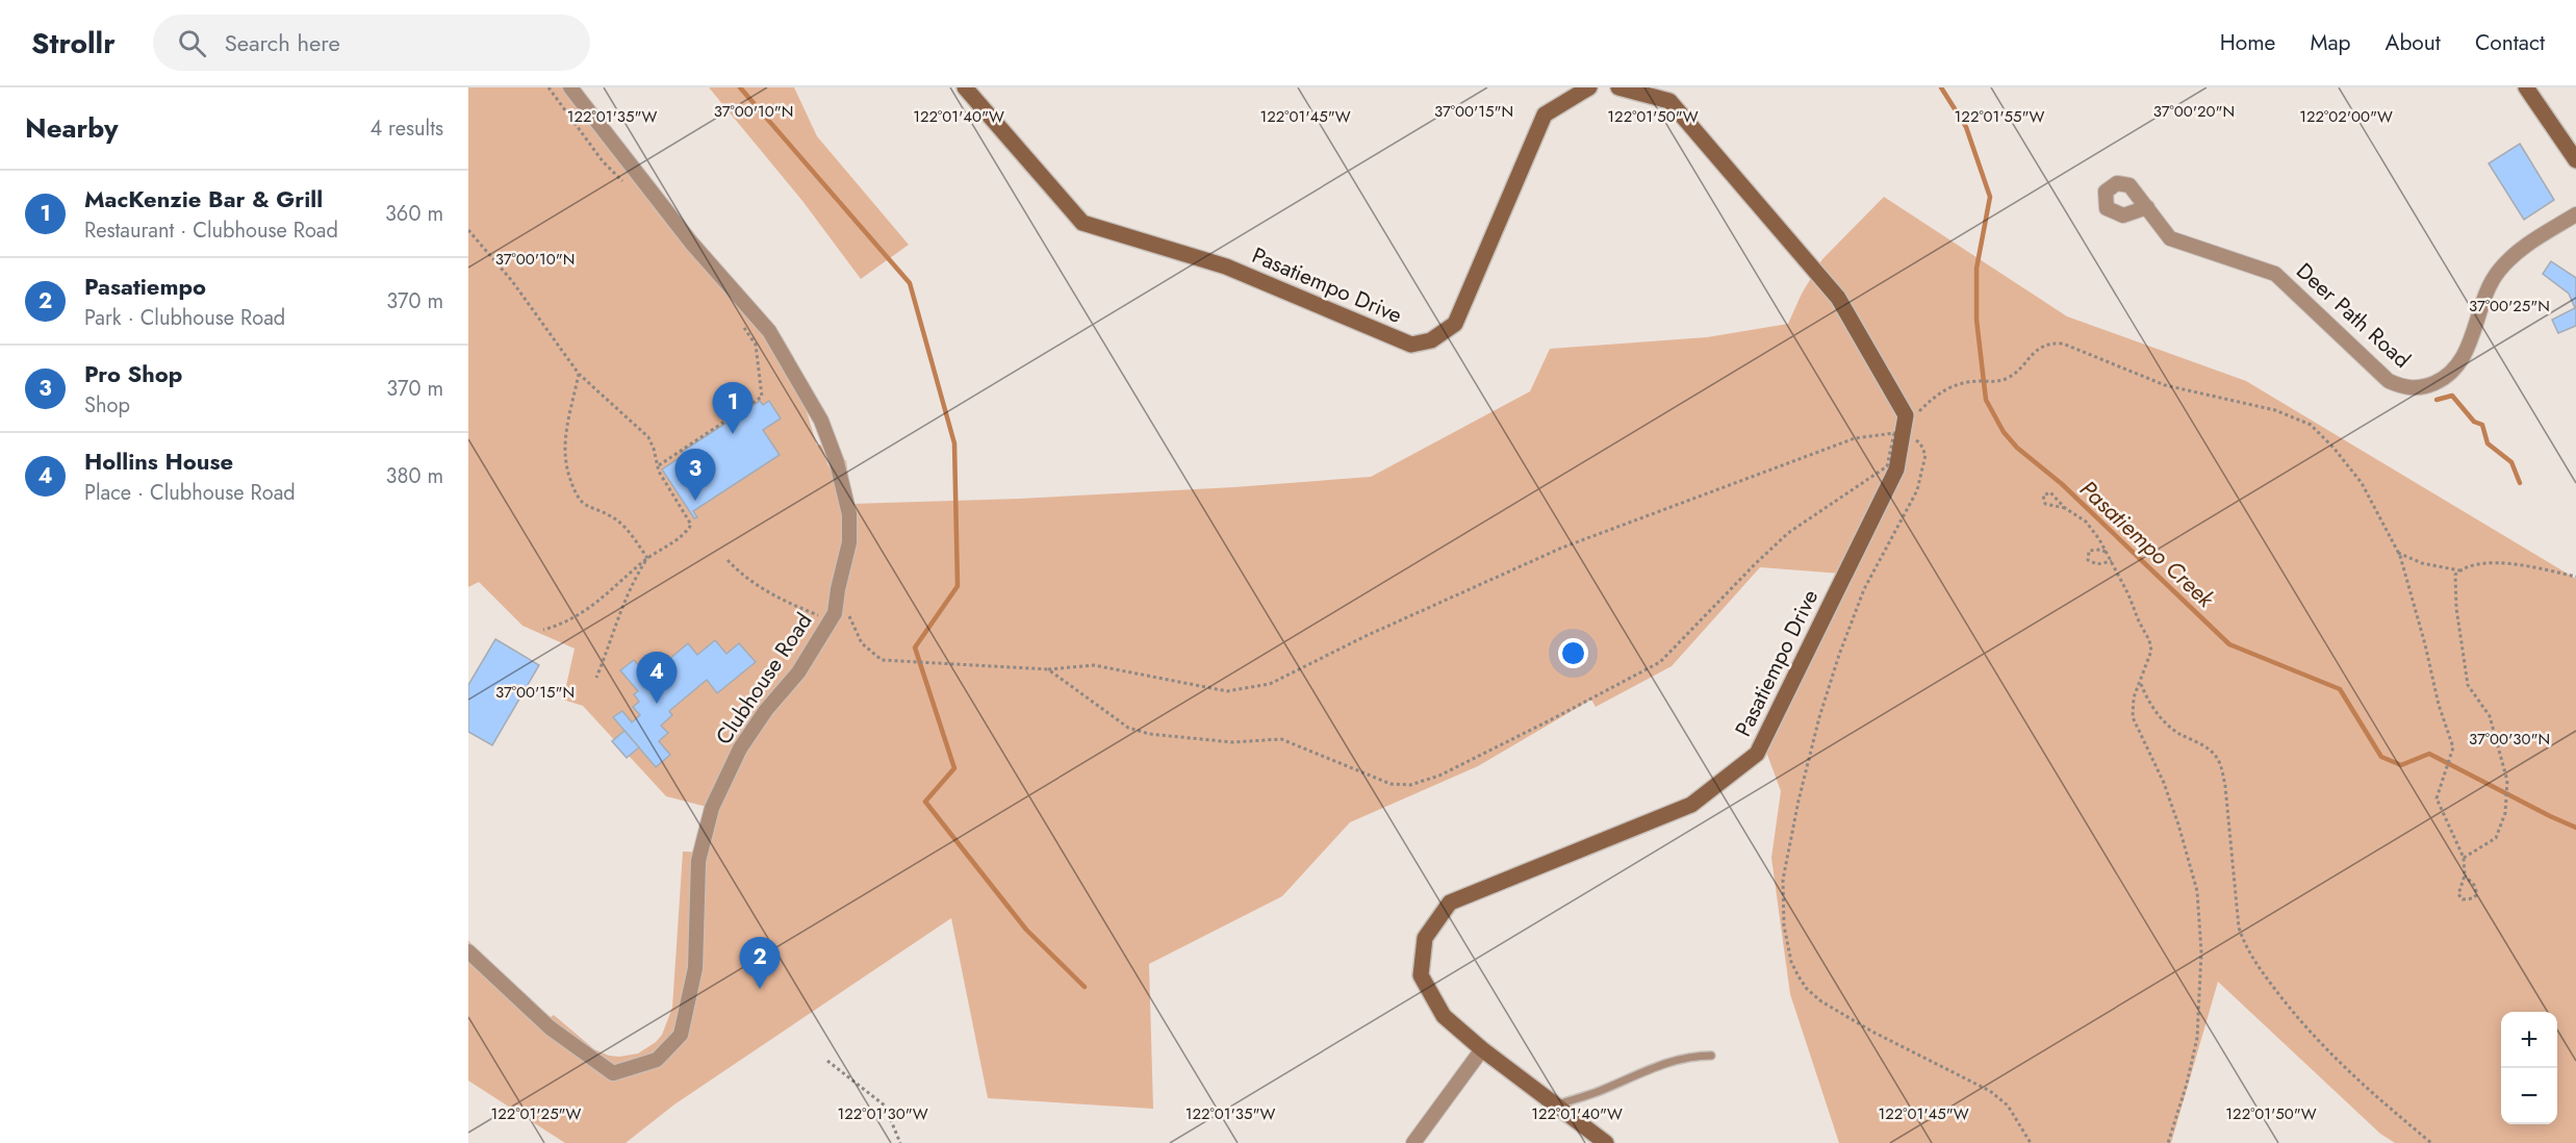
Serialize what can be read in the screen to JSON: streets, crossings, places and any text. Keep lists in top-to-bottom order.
{
  "streets": {
    "street": ["Pasatiempo Drive", "Deer Path Road", "Clubhouse Road"]
  },
  "water": ["Pasatiempo Creek"],
  "page": {
    "header": "Strollr",
    "search": "Search here",
    "nav": [
      "Home",
      "Map",
      "About",
      "Contact"
    ],
    "heading": ["Nearby", "4 results"],
    "list": [
      {
        "mark": "1",
        "name": "MacKenzie Bar & Grill",
        "note": "Restaurant · Clubhouse Road",
        "value": "360 m"
      },
      {
        "mark": "2",
        "name": "Pasatiempo",
        "note": "Park · Clubhouse Road",
        "value": "370 m"
      },
      {
        "mark": "3",
        "name": "Pro Shop",
        "note": "Shop",
        "value": "370 m"
      },
      {
        "mark": "4",
        "name": "Hollins House",
        "note": "Place · Clubhouse Road",
        "value": "380 m"
      }
    ],
    "pins": [
      "1",
      "3",
      "4",
      "2"
    ],
    "map_buttons": ["+", "−"]
  },
  "coordinates": [
    "37°00'20\"N",
    "37°00'10\"N",
    "37°00'15\"N",
    "122°01'35\"W",
    "122°01'40\"W",
    "122°01'45\"W",
    "122°01'50\"W",
    "122°01'55\"W",
    "122°02'00\"W",
    "37°00'25\"N",
    "37°00'30\"N",
    "122°01'25\"W",
    "122°01'30\"W"
  ]
}
